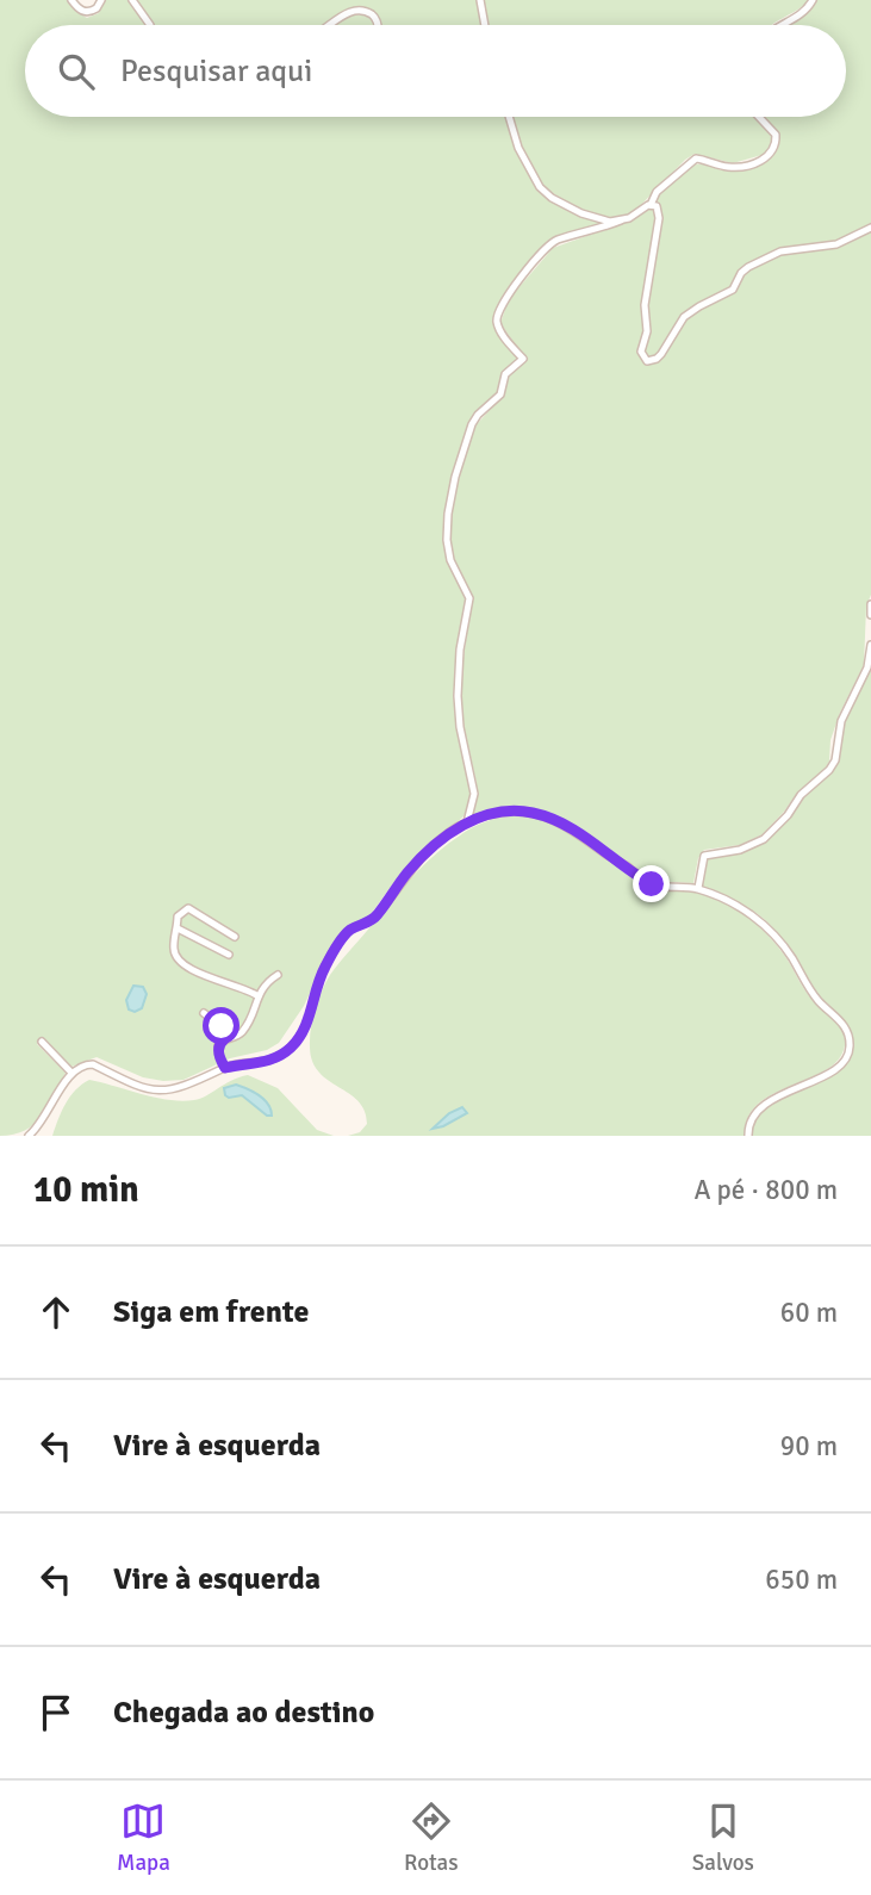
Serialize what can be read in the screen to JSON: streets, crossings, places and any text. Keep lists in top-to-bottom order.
{
  "page": {
    "search": "Pesquisar aqui",
    "heading": ["10 min", "A pé · 800 m"],
    "list": [
      ["Siga em frente", "60 m"],
      ["Vire à esquerda", "90 m"],
      ["Vire à esquerda", "650 m"],
      "Chegada ao destino"
    ],
    "nav": ["Mapa", "Rotas", "Salvos"]
  }
}
